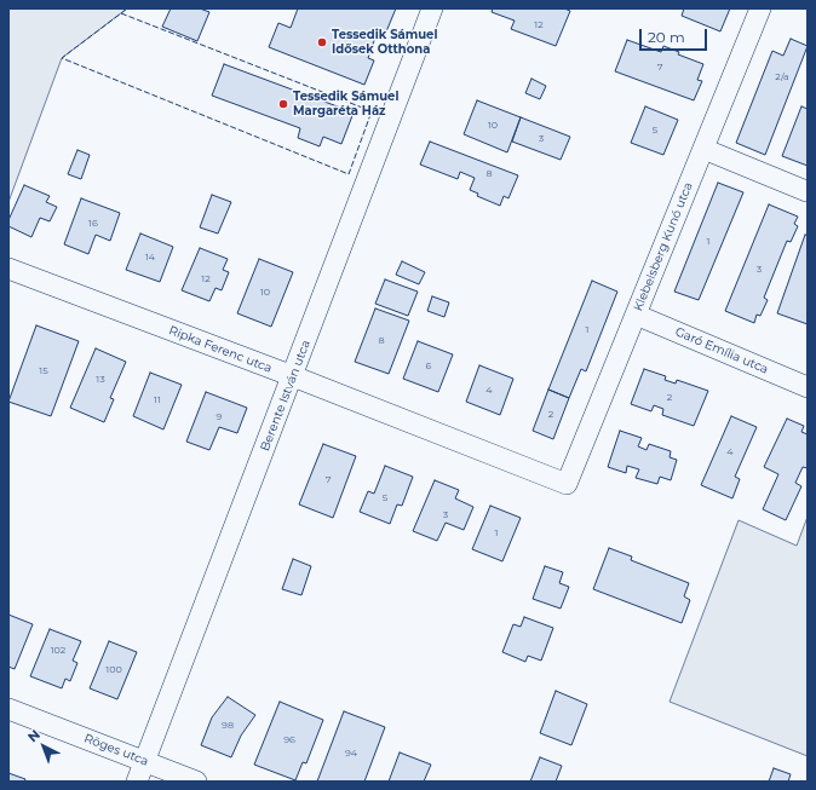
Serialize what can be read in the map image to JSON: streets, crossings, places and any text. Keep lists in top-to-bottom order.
{
  "streets": {
    "street": [
      "Klebelsberg Kunó utca",
      "Ripka Ferenc utca",
      "Garó Emília utca",
      "Berente István utca",
      "Röges utca"
    ]
  },
  "crossings": [
    ["Klebelsberg Kunó utca", "Ripka Ferenc utca"],
    ["Klebelsberg Kunó utca", "Garó Emília utca"],
    ["Ripka Ferenc utca", "Berente István utca"],
    ["Berente István utca", "Röges utca"]
  ],
  "places": ["Tessedik Sámuel Idősek Otthona", "Tessedik Sámuel Margaréta Ház"],
  "house_numbers": [
    "12",
    "7",
    "2/a",
    "10",
    "5",
    "3",
    "8",
    "16",
    "1",
    "14",
    "3",
    "12",
    "10",
    "1",
    "8",
    "6",
    "15",
    "13",
    "4",
    "2",
    "11",
    "2",
    "9",
    "4",
    "7",
    "5",
    "3",
    "1",
    "102",
    "100",
    "98",
    "96",
    "94"
  ],
  "scale_bar": "20 m",
  "north": "top left"
}
